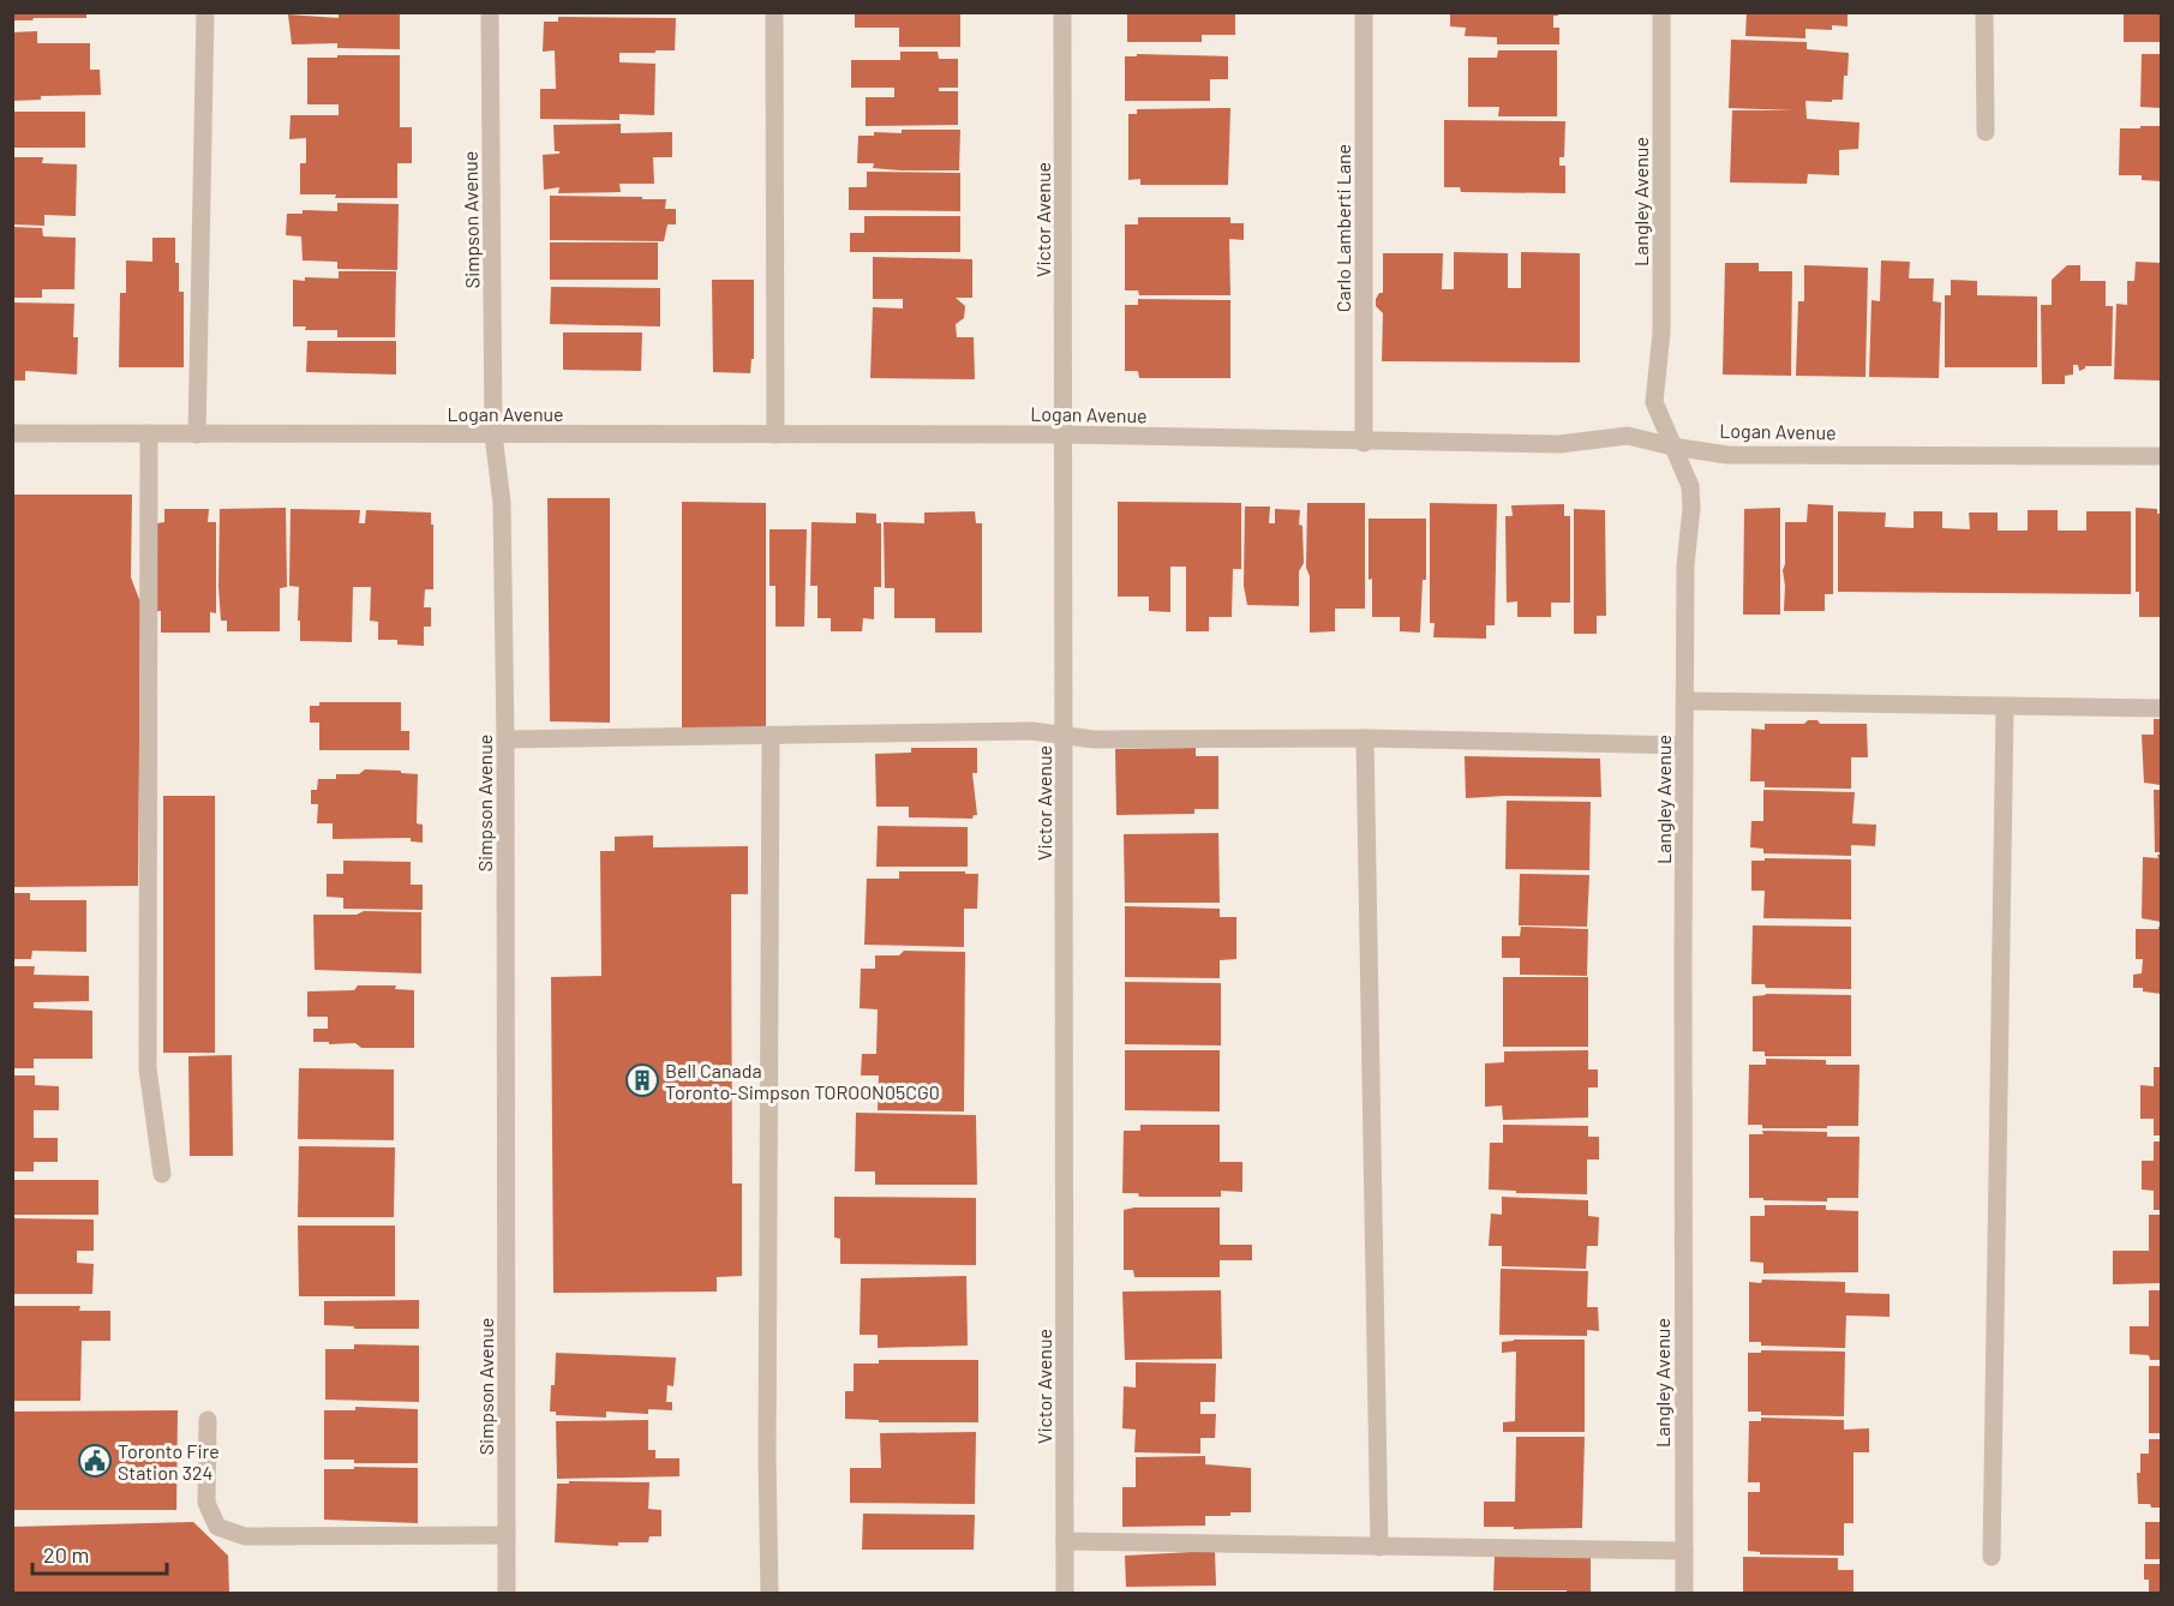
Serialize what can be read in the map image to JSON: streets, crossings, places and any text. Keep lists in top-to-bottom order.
{
  "streets": {
    "street": [
      "Langley Avenue",
      "Simpson Avenue",
      "Victor Avenue",
      "Carlo Lamberti Lane",
      "Logan Avenue"
    ]
  },
  "crossings": [
    ["Langley Avenue", "Logan Avenue"],
    ["Simpson Avenue", "Logan Avenue"],
    ["Victor Avenue", "Logan Avenue"],
    ["Carlo Lamberti Lane", "Logan Avenue"]
  ],
  "places": {
    "building": ["Bell Canada Toronto-Simpson TOROON05CG0"],
    "public building": ["Toronto Fire Station 324"]
  },
  "scale_bar": "20 m"
}
